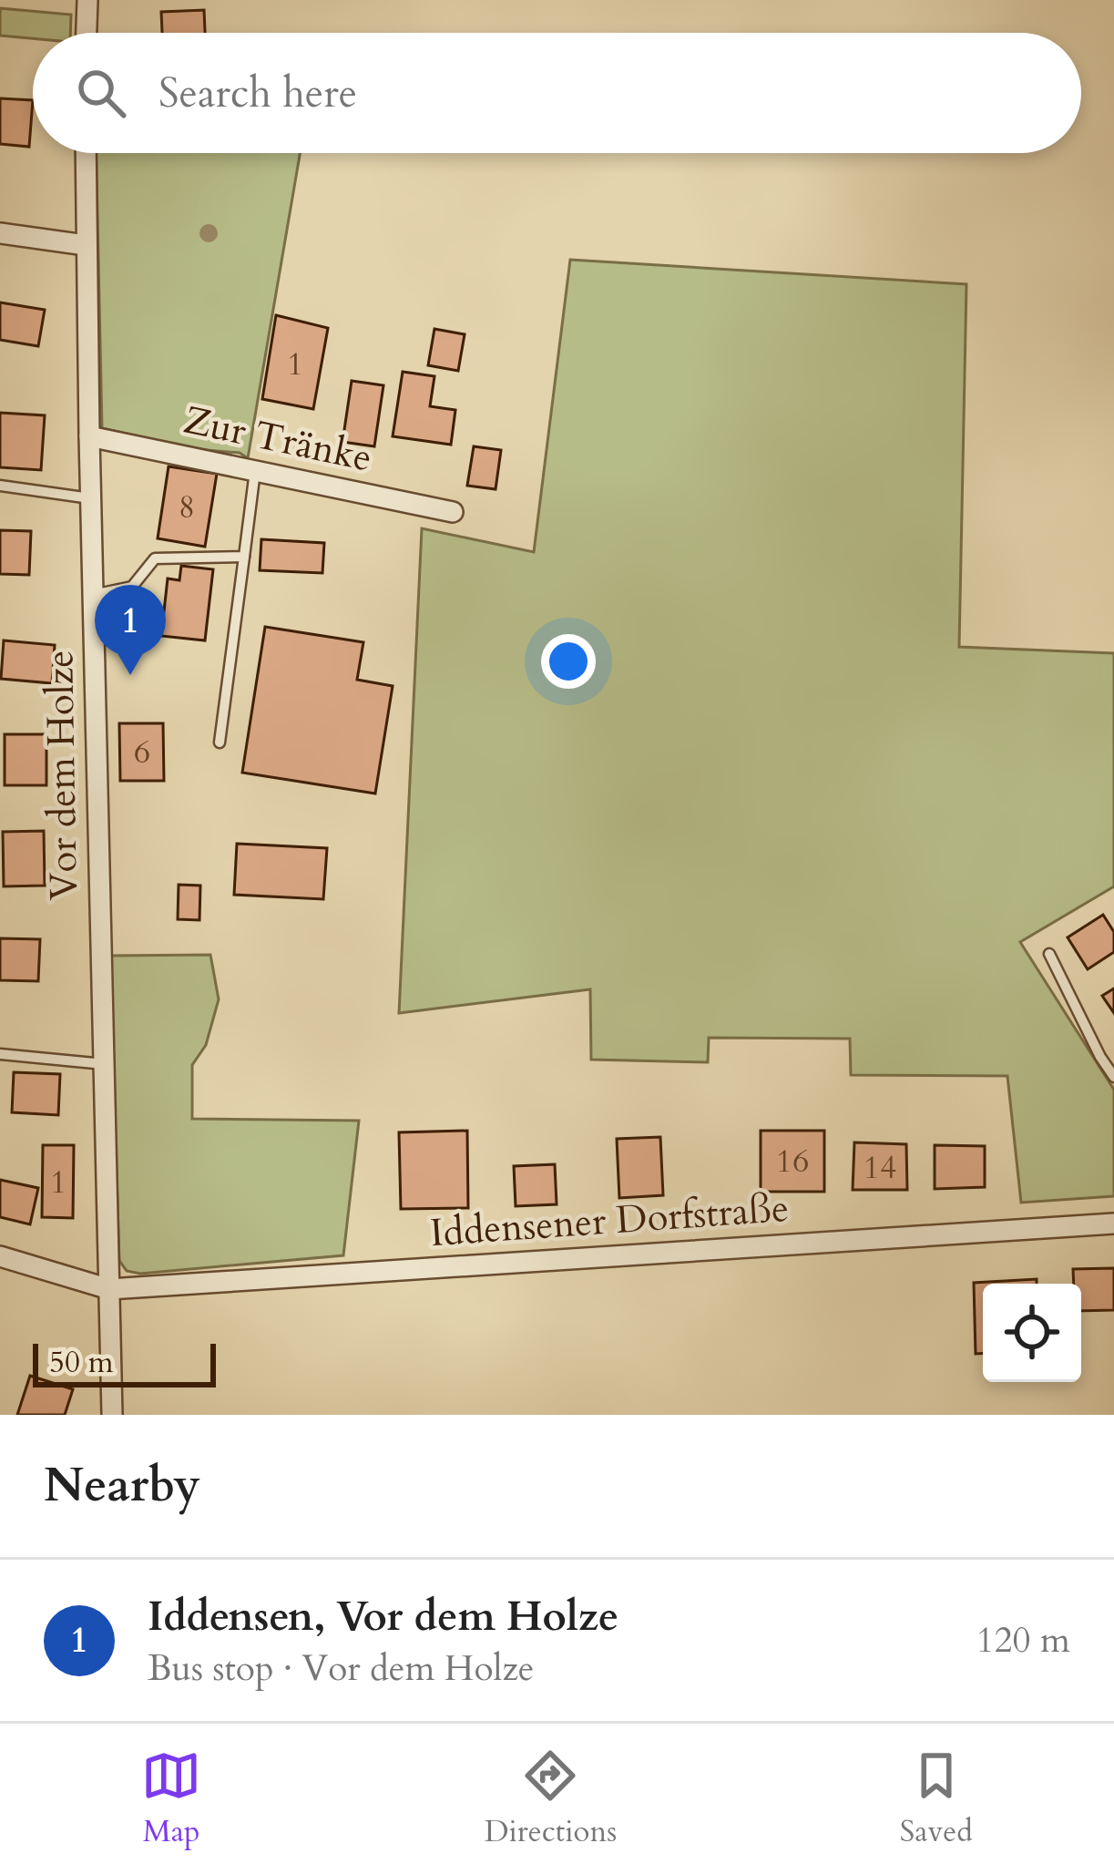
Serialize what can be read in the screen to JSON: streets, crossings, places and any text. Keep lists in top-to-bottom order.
{
  "streets": {
    "street": ["Zur Tränke", "Vor dem Holze", "Iddensener Dorfstraße"]
  },
  "crossings": [
    ["Zur Tränke", "Vor dem Holze"],
    ["Vor dem Holze", "Iddensener Dorfstraße"]
  ],
  "house_numbers": [
    "1",
    "8",
    "6",
    "16",
    "14",
    "1"
  ],
  "scale_bar": "50 m",
  "page": {
    "search": "Search here",
    "pins": "1",
    "scale": "50 m",
    "heading": "Nearby",
    "list": [
      {
        "mark": "1",
        "name": "Iddensen, Vor dem Holze",
        "note": "Bus stop · Vor dem Holze",
        "value": "120 m"
      }
    ],
    "nav": ["Map", "Directions", "Saved"]
  }
}
